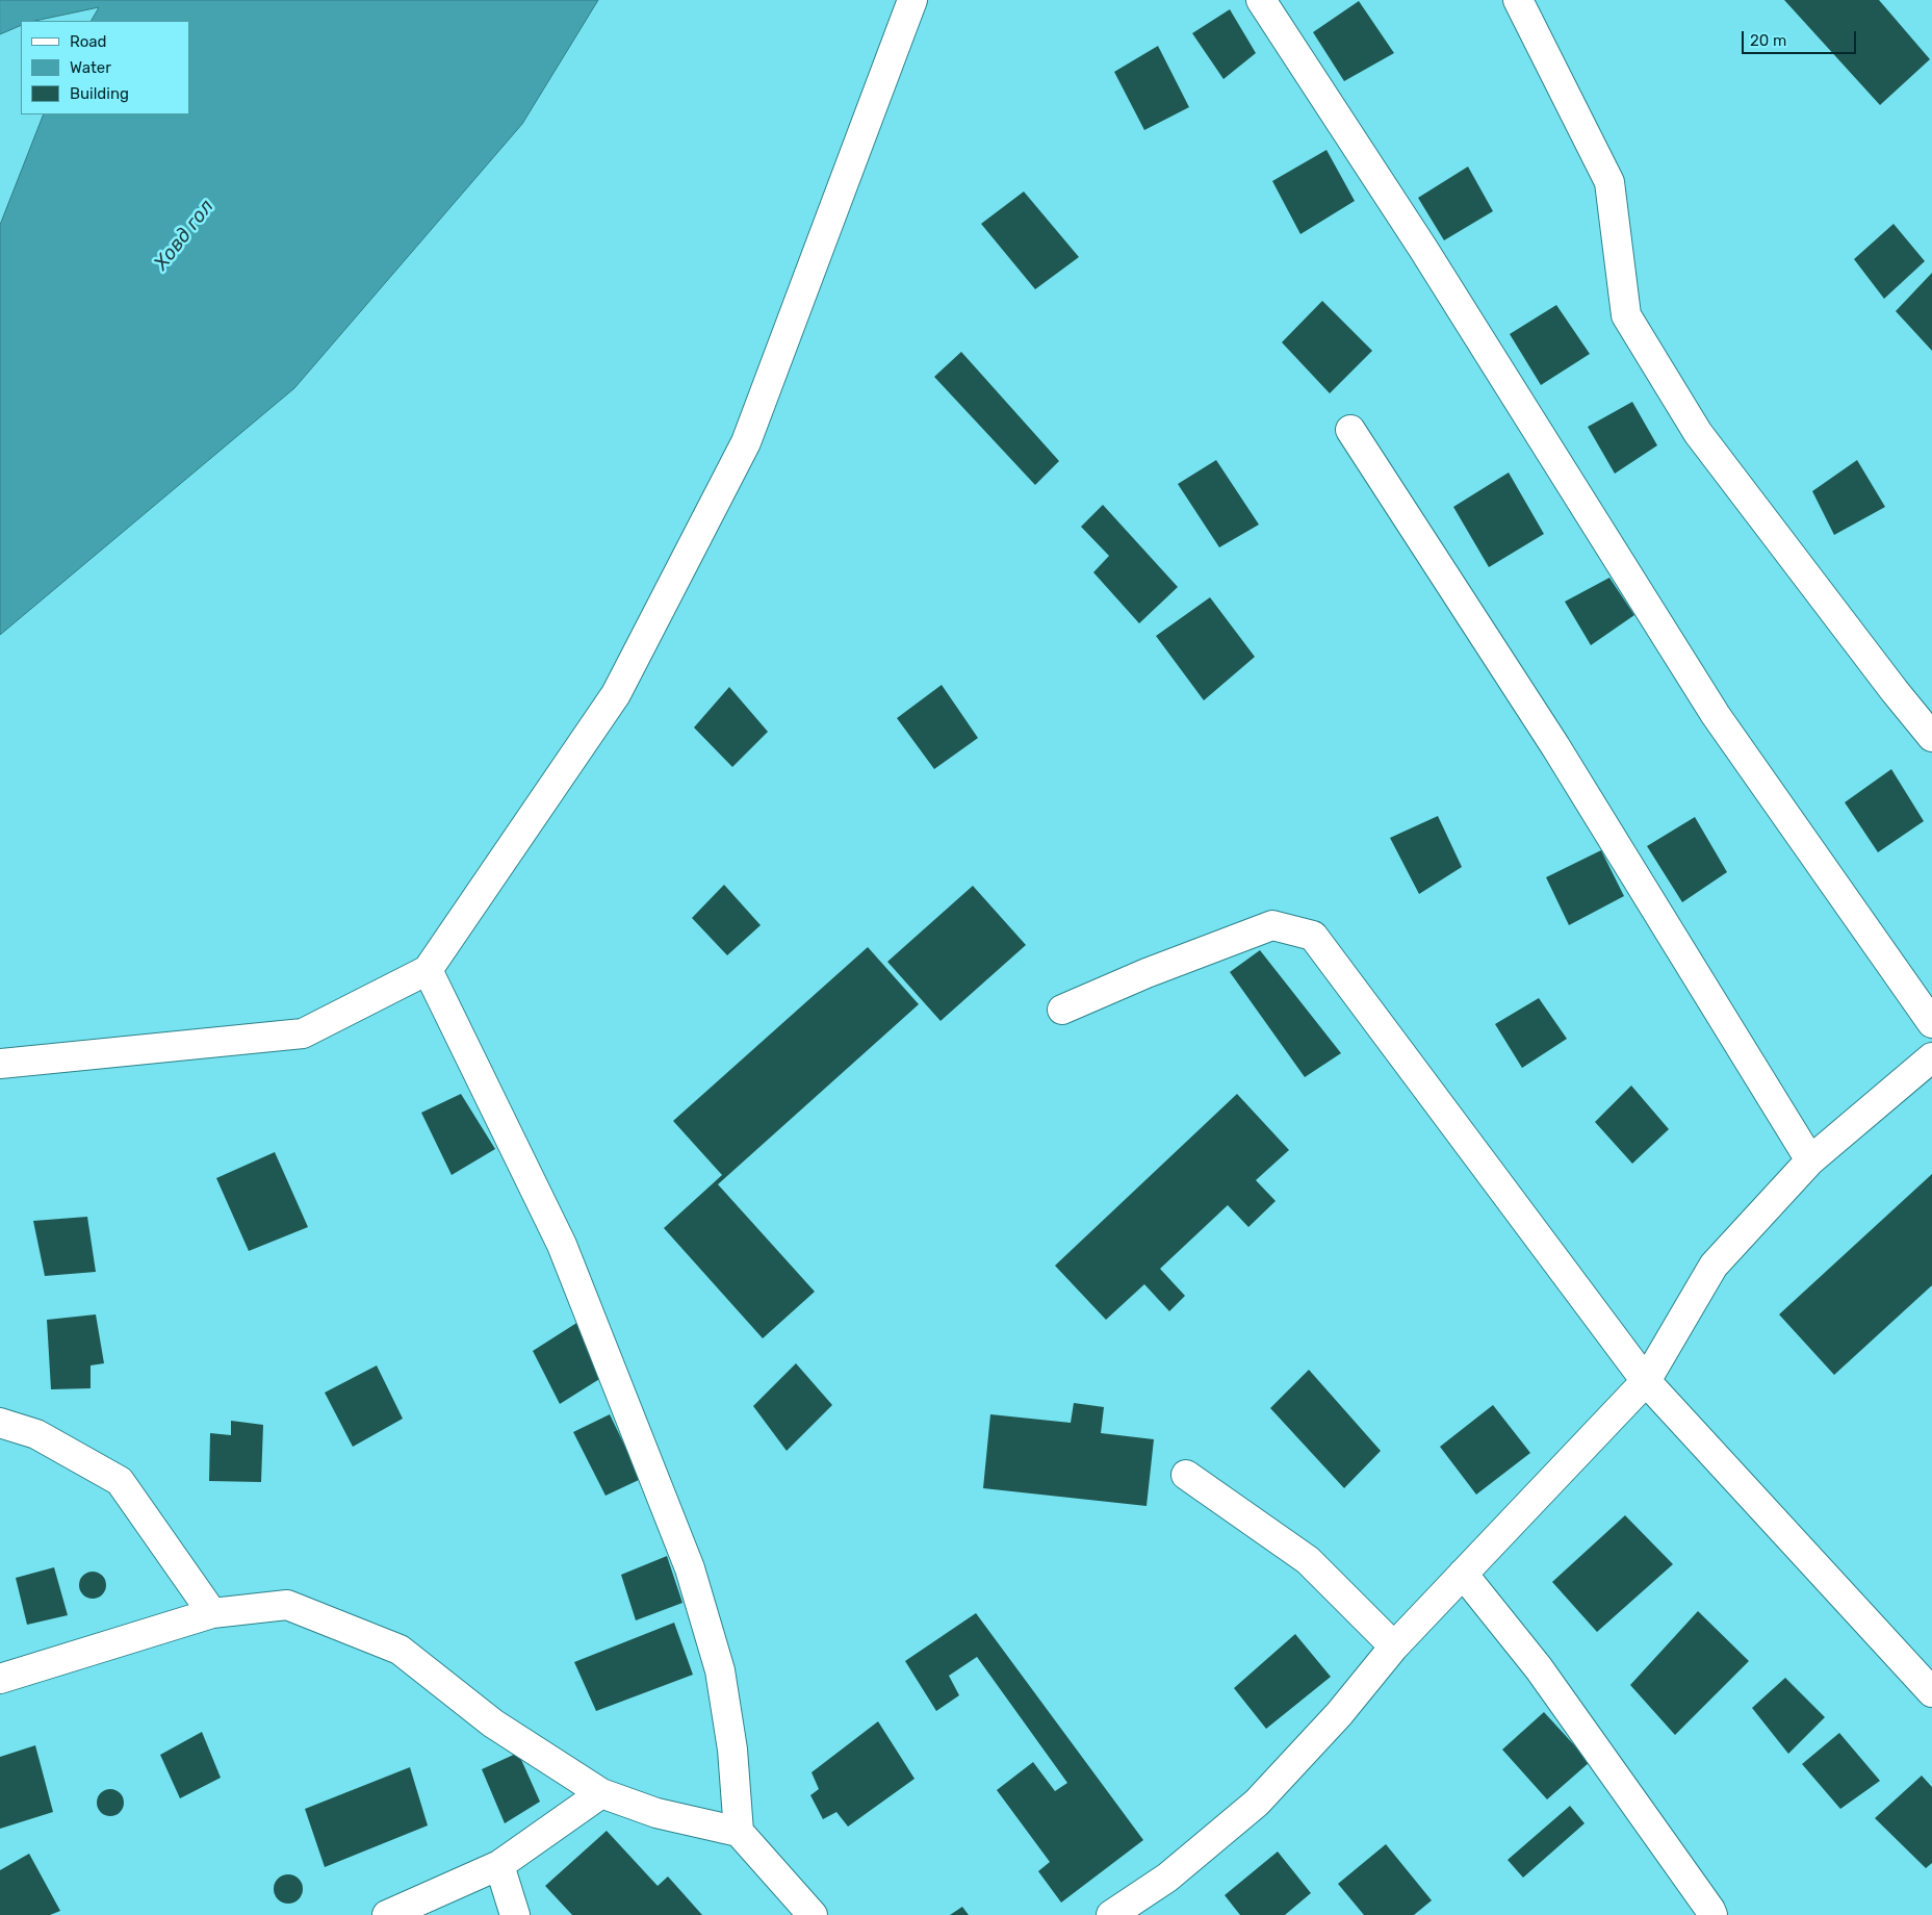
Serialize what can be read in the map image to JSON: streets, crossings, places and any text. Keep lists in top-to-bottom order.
{
  "water": ["Ховд гол"],
  "legend": ["Road", "Water", "Building"],
  "scale_bar": "20 m"
}
